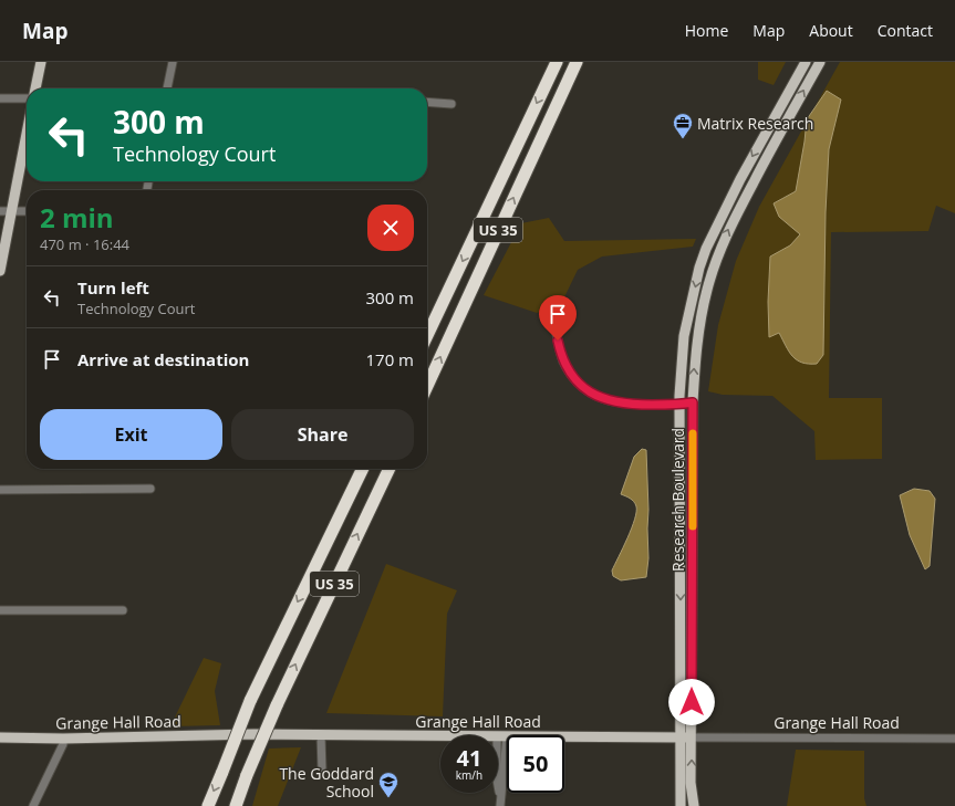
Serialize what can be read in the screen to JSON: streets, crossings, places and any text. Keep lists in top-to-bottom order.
{
  "streets": {
    "highway": ["US 35"],
    "main road": ["Research Boulevard", "Grange Hall Road"]
  },
  "crossings": [
    ["Research Boulevard", "Grange Hall Road"]
  ],
  "places": {
    "office": ["Matrix Research"],
    "school or university": ["The Goddard School"]
  },
  "page": {
    "header": "Map",
    "nav": [
      "Home",
      "Map",
      "About",
      "Contact"
    ],
    "turn": ["300 m", "Technology Court"],
    "heading": ["2 min", "470 m · 16:44"],
    "list": [
      {
        "name": "Turn left",
        "note": "Technology Court",
        "value": "300 m"
      },
      {
        "name": "Arrive at destination",
        "value": "170 m"
      }
    ],
    "buttons": ["Exit", "Share"],
    "speed": "41 km/h",
    "limit": "50"
  }
}
